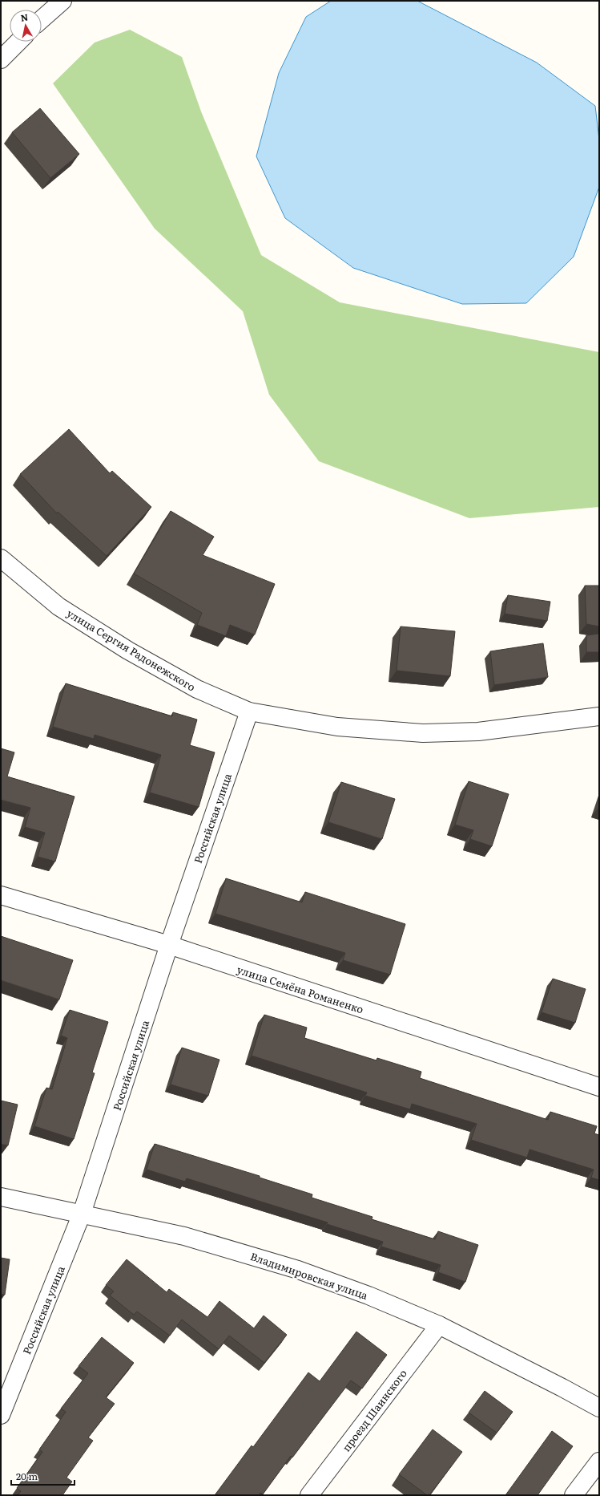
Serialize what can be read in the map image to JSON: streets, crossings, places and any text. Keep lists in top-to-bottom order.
{
  "streets": {
    "street": [
      "улица Сергия Радонежского",
      "Российская улица",
      "улица Семёна Романенко",
      "Владимировская улица",
      "проезд Шаинского"
    ]
  },
  "crossings": [
    ["улица Сергия Радонежского", "Российская улица"],
    ["Российская улица", "улица Семёна Романенко"],
    ["Российская улица", "Владимировская улица"],
    ["Владимировская улица", "проезд Шаинского"]
  ],
  "scale_bar": "20 m",
  "north": "top"
}
